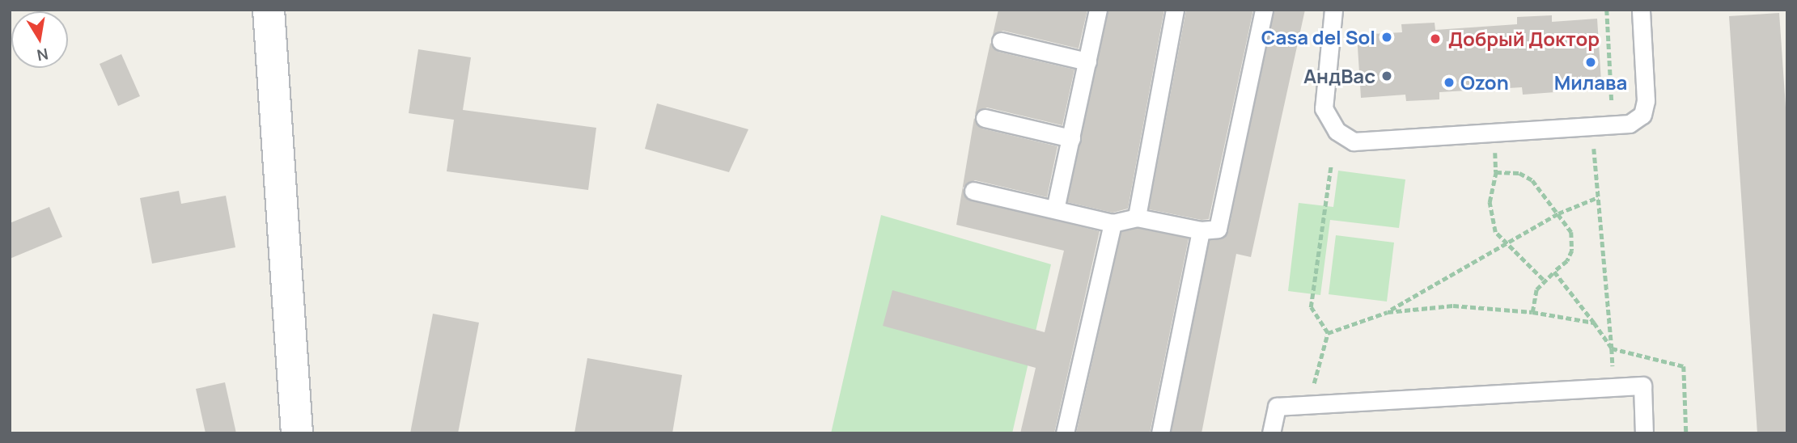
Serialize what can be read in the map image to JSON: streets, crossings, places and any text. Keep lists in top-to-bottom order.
{
  "places": [
    "Casa del Sol",
    "Добрый Доктор",
    "Милава",
    "АндВас",
    "Ozon"
  ],
  "north": "bottom"
}
